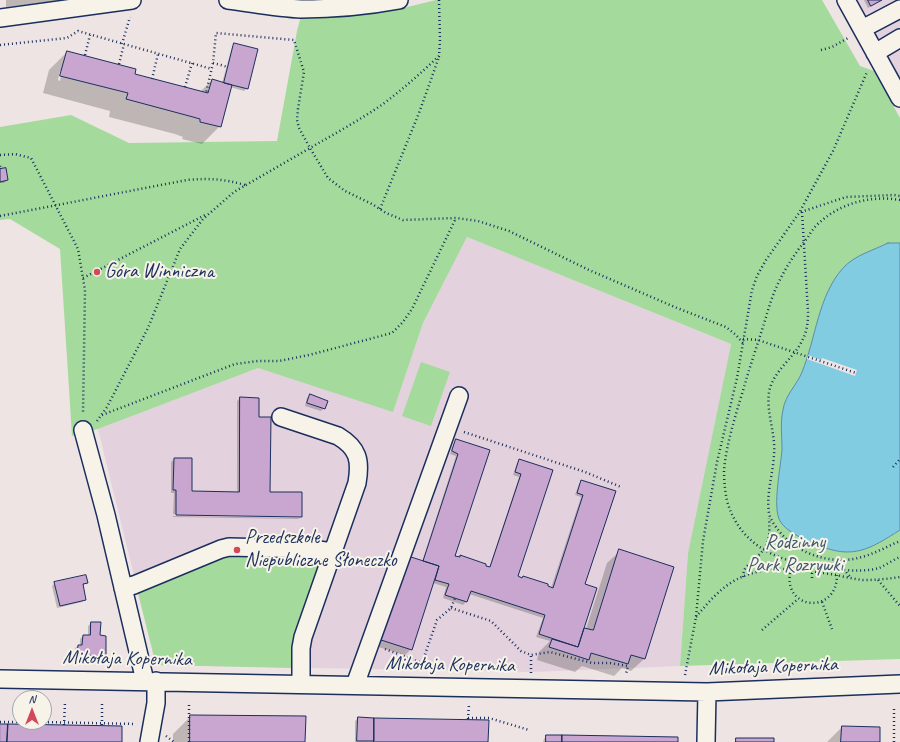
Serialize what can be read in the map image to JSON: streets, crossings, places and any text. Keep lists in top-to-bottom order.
{
  "streets": {
    "street": ["Mikołaja Kopernika"]
  },
  "parks": ["Rodzinny Park Rozrywki"],
  "places": ["Góra Winniczna", "Przedszkole Niepubliczne Słoneczko"],
  "north": "top"
}
